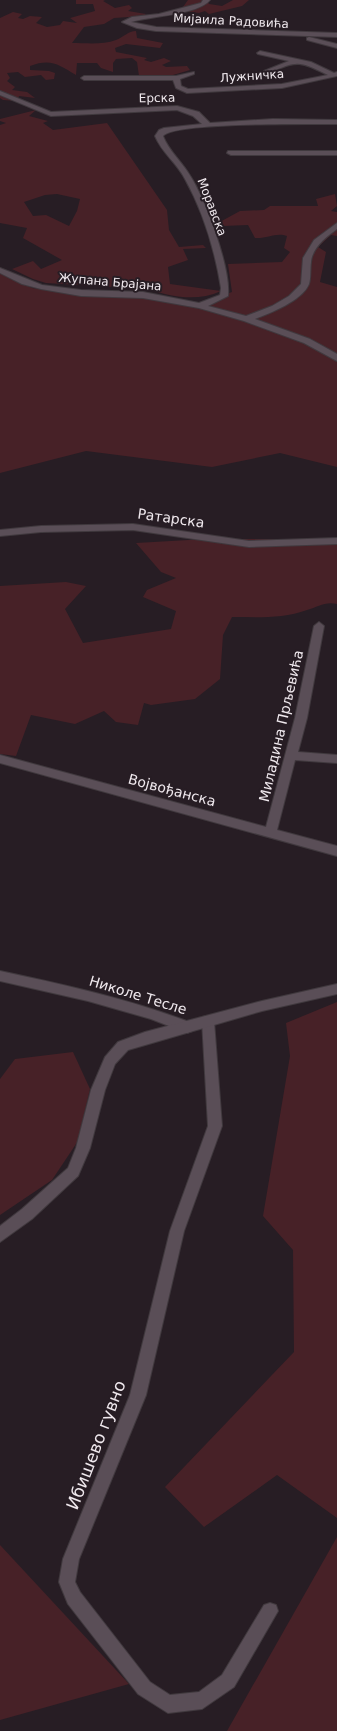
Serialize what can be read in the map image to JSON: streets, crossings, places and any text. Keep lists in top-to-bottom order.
{
  "streets": {
    "street": [
      "Мијаила Радовића",
      "Лужничка",
      "Ерска",
      "Моравска",
      "Жупана Брајана",
      "Ратарска",
      "Миладина Прљевића",
      "Војвођанска",
      "Николе Тесле",
      "Ибишево гувно"
    ]
  },
  "crossings": [
    ["Ерска", "Моравска"],
    ["Моравска", "Жупана Брајана"],
    ["Миладина Прљевића", "Војвођанска"],
    ["Николе Тесле", "Ибишево гувно"]
  ]
}
